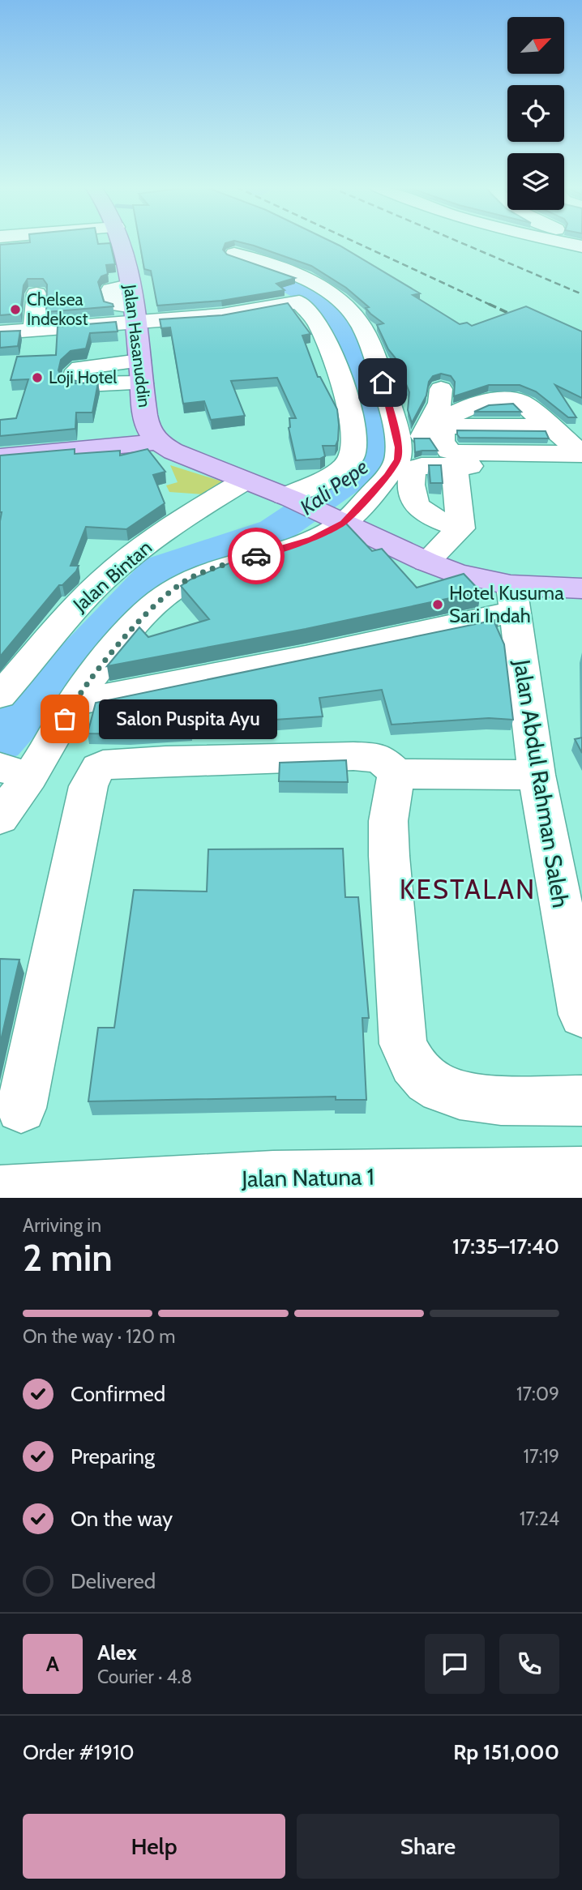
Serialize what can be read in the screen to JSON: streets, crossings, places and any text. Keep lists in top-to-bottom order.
{
  "streets": {
    "main road": ["Jalan Hasanuddin"],
    "street": ["Jalan Bintan", "Jalan Abdul Rahman Saleh", "Jalan Natuna 1"]
  },
  "districts": ["KESTALAN"],
  "water": ["Kali Pepe"],
  "places": [
    "Chelsea Indekost",
    "Loji Hotel",
    "Hotel Kusuma Sari Indah",
    "Salon Puspita Ayu"
  ],
  "north": "top right",
  "page": {
    "bubble": "Salon Puspita Ayu",
    "heading": ["2 min", "Arriving in", "17:35–17:40"],
    "panel": [
      "Alex",
      "Courier · 4.8",
      "Order #1910",
      "Rp 151,000"
    ],
    "bar": "On the way · 120 m",
    "list": [
      ["Confirmed", "17:09"],
      ["Preparing", "17:19"],
      ["On the way", "17:24"],
      "Delivered"
    ],
    "round": "A",
    "buttons": ["Help", "Share"]
  }
}
